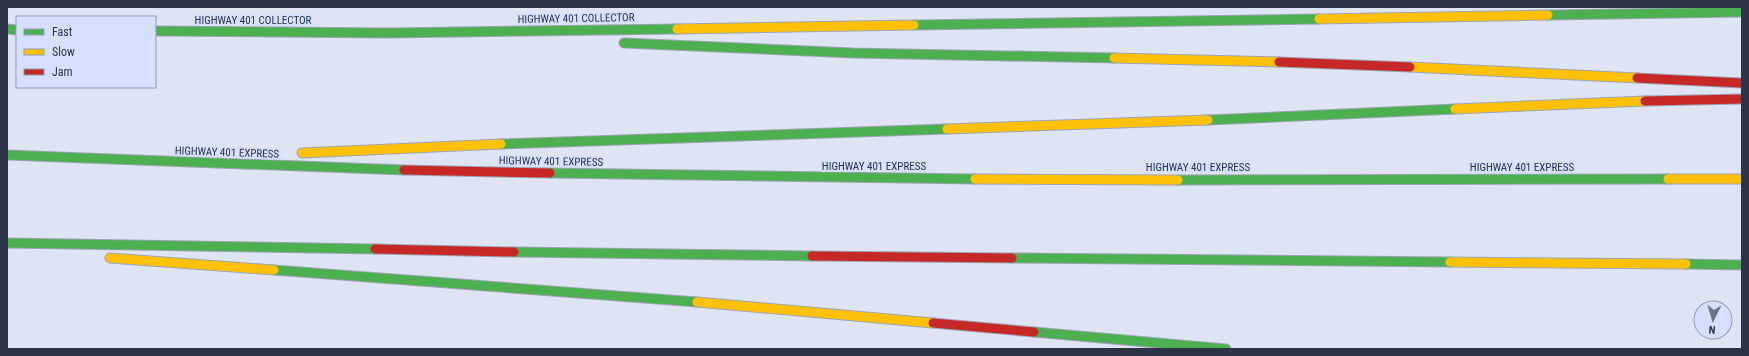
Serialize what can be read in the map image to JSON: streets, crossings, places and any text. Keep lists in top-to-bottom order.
{
  "streets": {
    "highway": ["HIGHWAY 401 COLLECTOR", "HIGHWAY 401 EXPRESS"]
  },
  "legend": ["Fast", "Slow", "Jam"],
  "north": "bottom"
}
